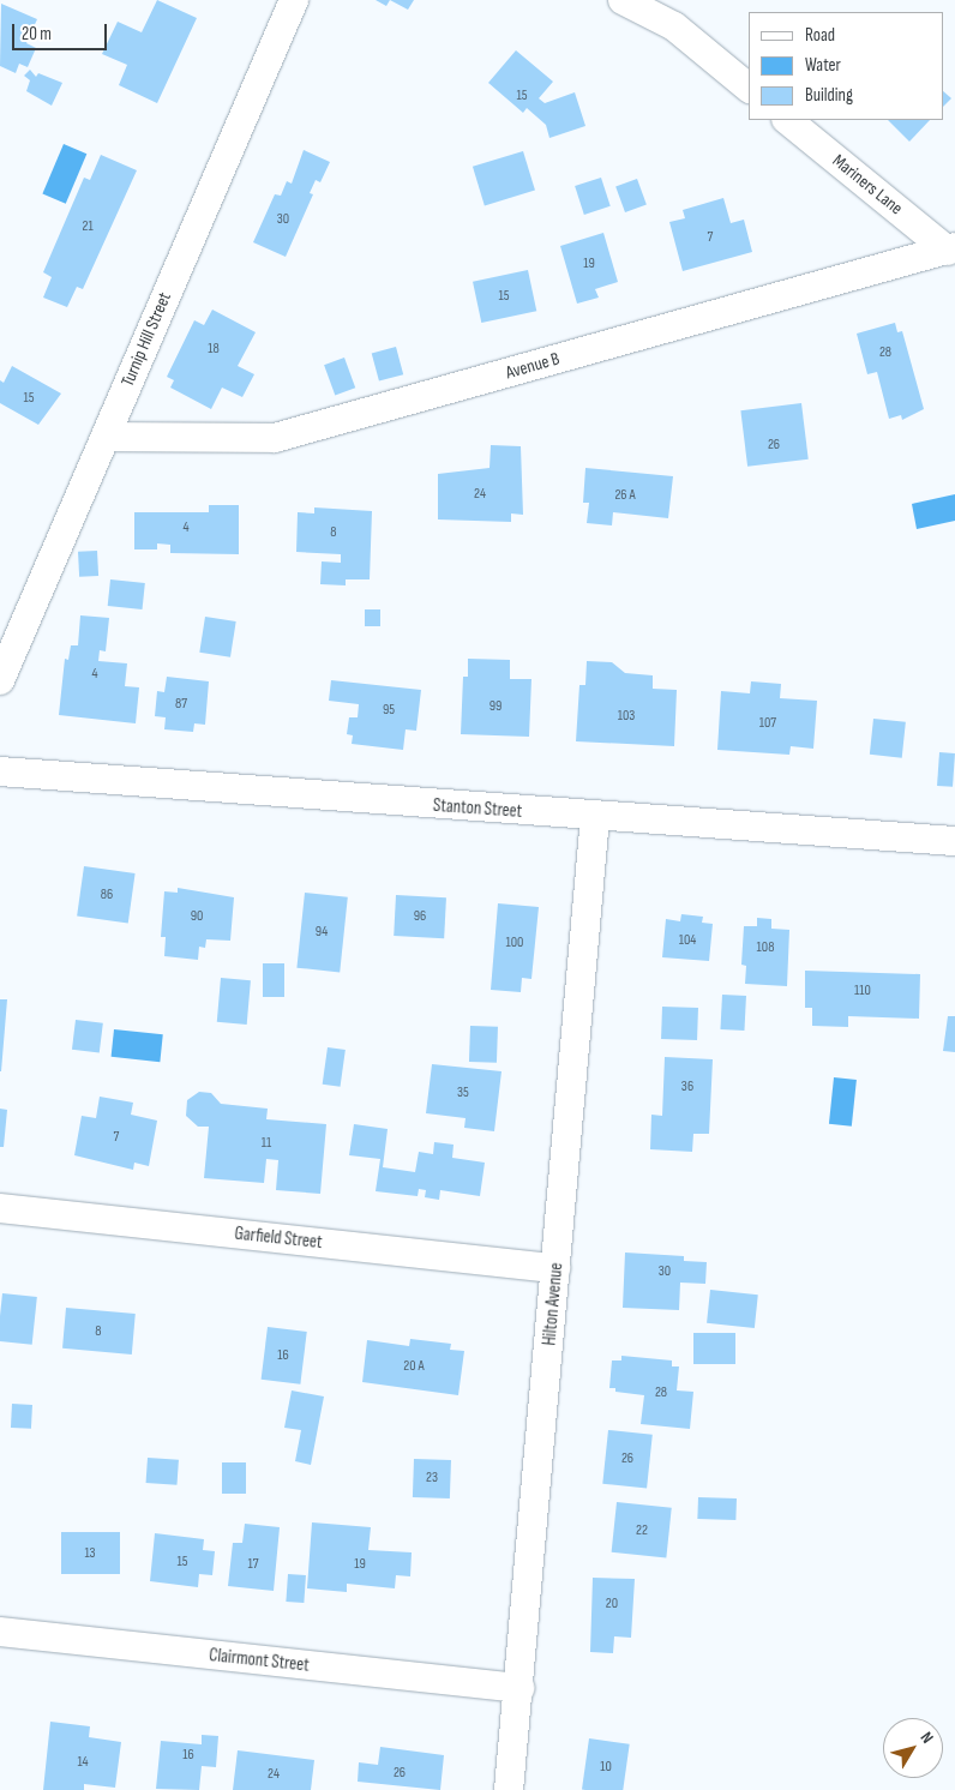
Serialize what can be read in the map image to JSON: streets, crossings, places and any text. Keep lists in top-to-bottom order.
{
  "streets": {
    "street": [
      "Mariners Lane",
      "Turnip Hill Street",
      "Avenue B",
      "Stanton Street",
      "Garfield Street",
      "Hilton Avenue",
      "Clairmont Street"
    ]
  },
  "crossings": [
    ["Mariners Lane", "Avenue B"],
    ["Turnip Hill Street", "Avenue B"],
    ["Stanton Street", "Hilton Avenue"],
    ["Garfield Street", "Hilton Avenue"],
    ["Hilton Avenue", "Clairmont Street"]
  ],
  "house_numbers": [
    "15",
    "30",
    "21",
    "7",
    "19",
    "15",
    "18",
    "28",
    "15",
    "26",
    "24",
    "26 A",
    "4",
    "8",
    "4",
    "87",
    "99",
    "95",
    "103",
    "107",
    "86",
    "90",
    "96",
    "94",
    "104",
    "100",
    "108",
    "110",
    "36",
    "35",
    "7",
    "11",
    "30",
    "8",
    "16",
    "20 A",
    "28",
    "26",
    "23",
    "22",
    "13",
    "15",
    "17",
    "19",
    "20",
    "16",
    "14",
    "10",
    "26",
    "24"
  ],
  "legend": ["Road", "Water", "Building"],
  "scale_bar": "20 m",
  "north": "top right"
}
